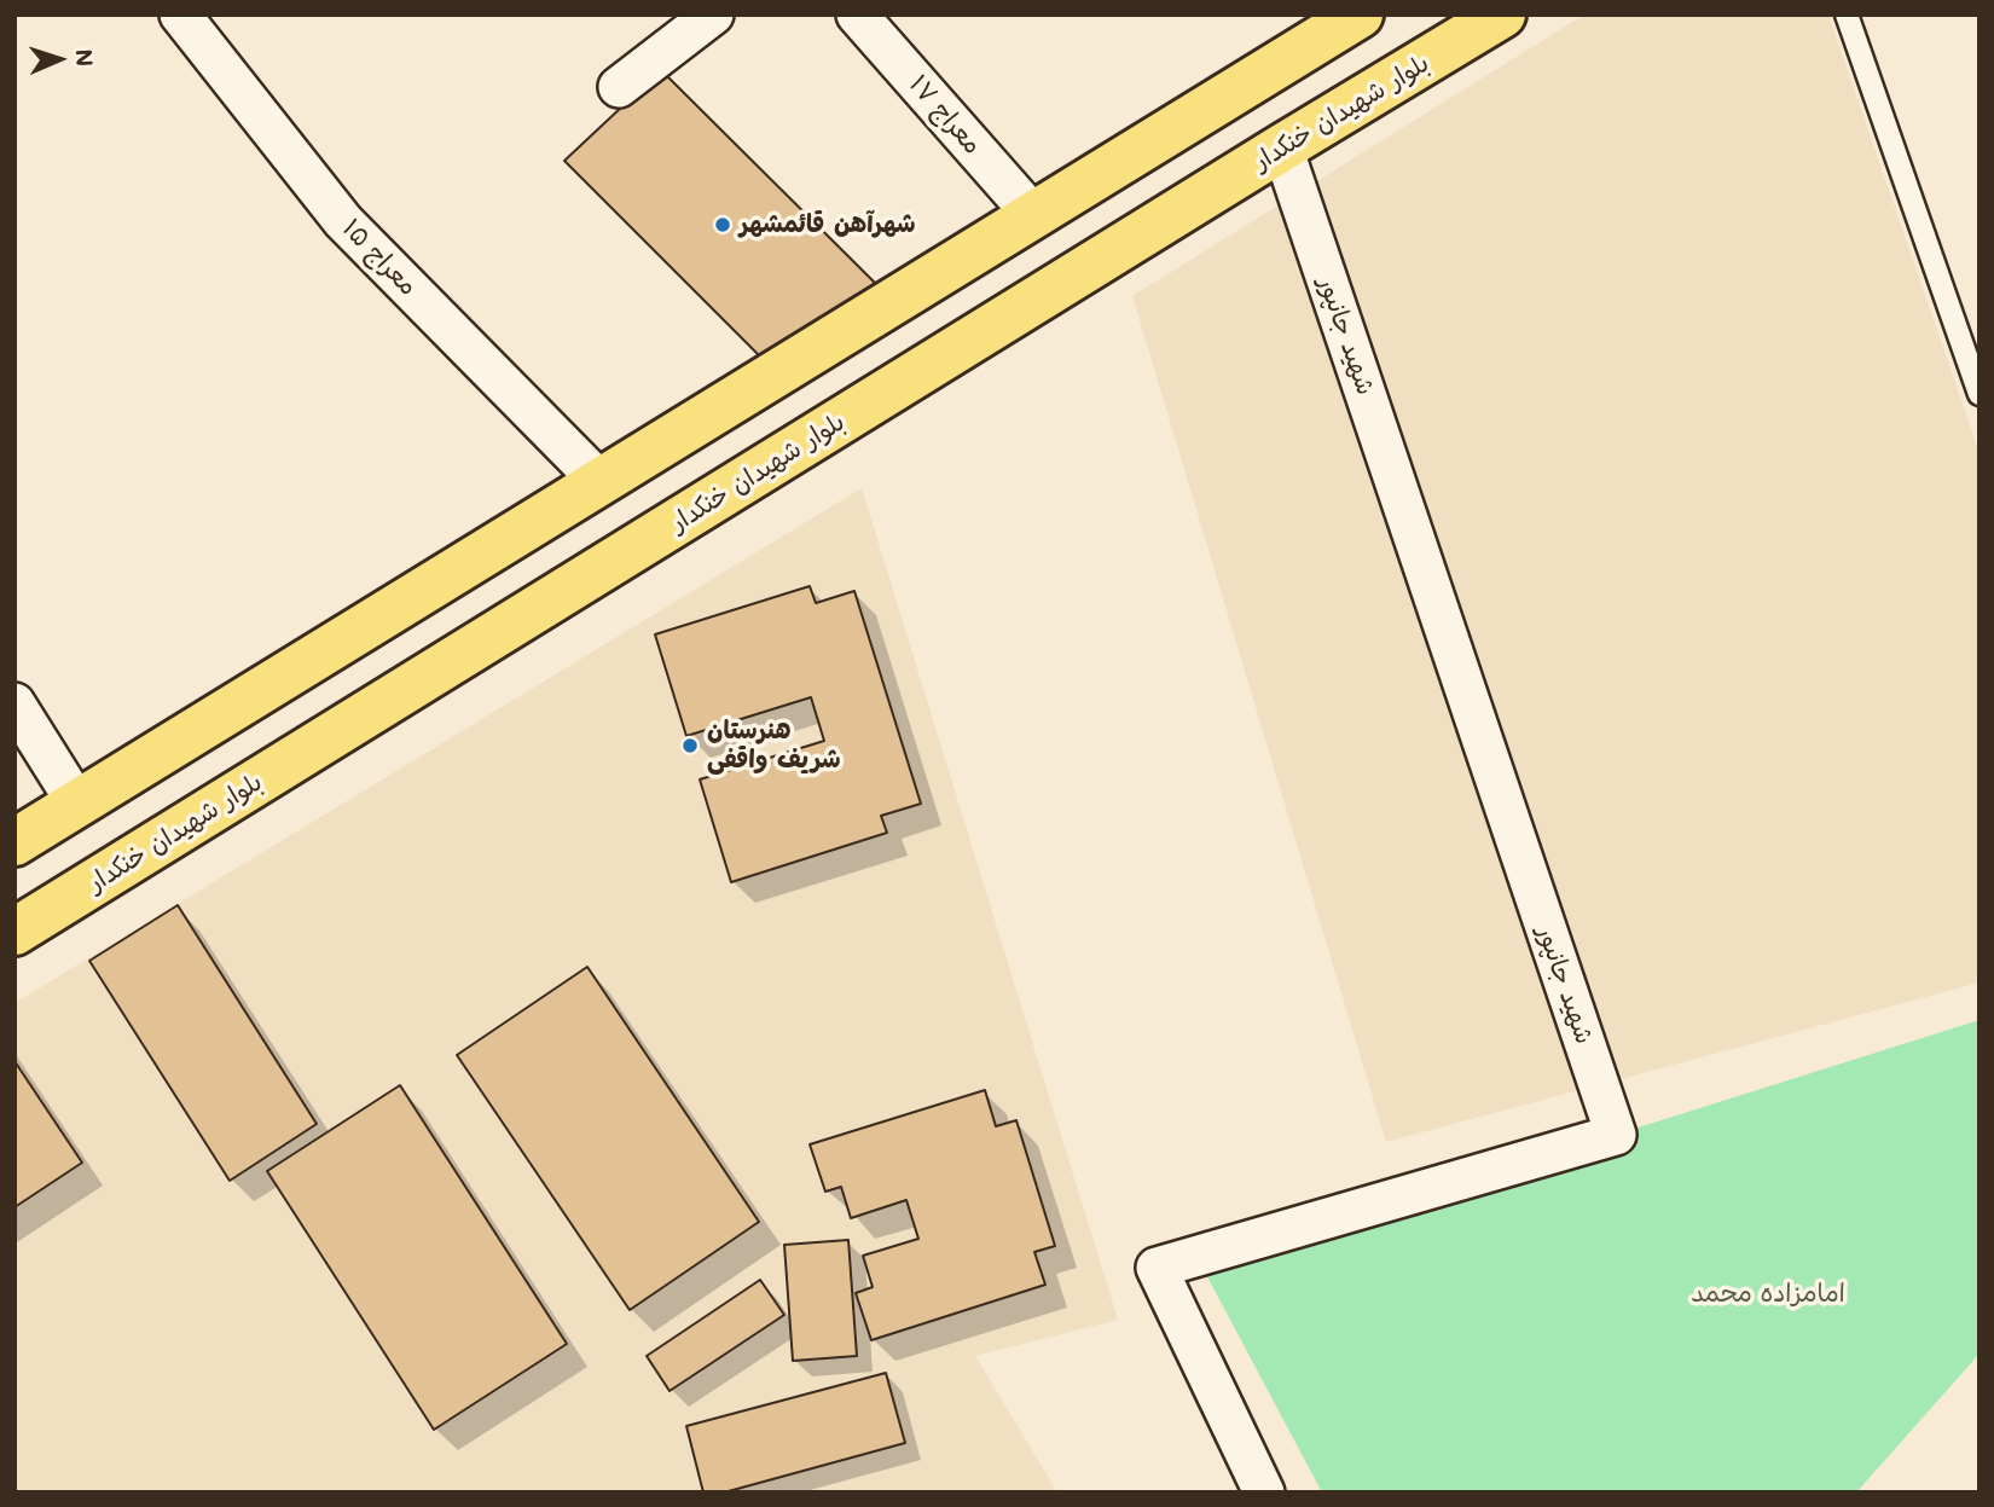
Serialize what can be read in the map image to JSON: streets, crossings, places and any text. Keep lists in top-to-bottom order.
{
  "streets": {
    "highway": ["بلوار شهیدان خنکدار"],
    "street": ["معراج ۱۷", "معراج ۱۵", "شهید جانپور"]
  },
  "crossings": [
    ["بلوار شهیدان خنکدار", "شهید جانپور"]
  ],
  "parks": ["امامزاده محمد"],
  "places": ["شهرآهن قائمشهر", "هنرستان شریف واقفی"],
  "north": "right"
}
